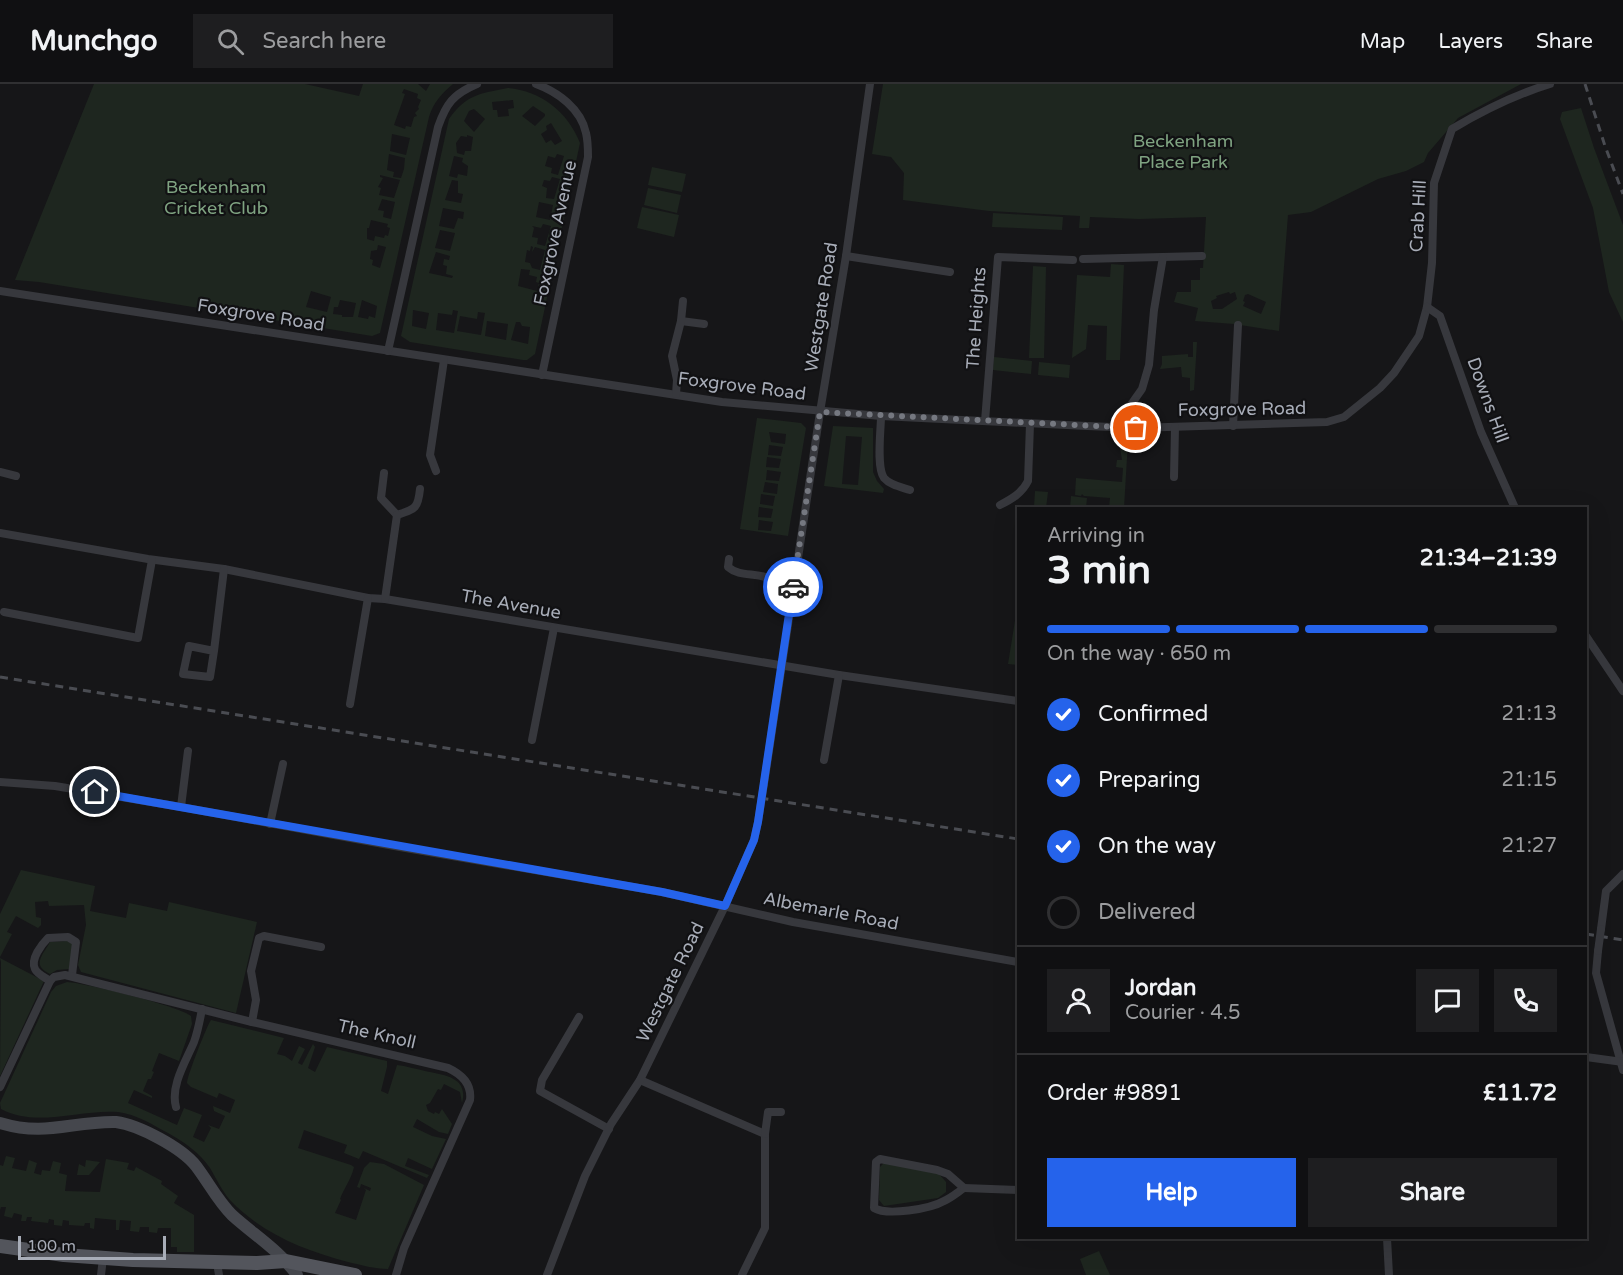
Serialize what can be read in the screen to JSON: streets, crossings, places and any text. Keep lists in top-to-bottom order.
{
  "streets": {
    "street": [
      "Crab Hill",
      "Foxgrove Avenue",
      "Westgate Road",
      "Foxgrove Road",
      "The Heights",
      "Downs Hill",
      "The Avenue",
      "Albemarle Road",
      "The Knoll"
    ]
  },
  "crossings": [
    ["Crab Hill", "Foxgrove Road"],
    ["Crab Hill", "Downs Hill"],
    ["Foxgrove Avenue", "Foxgrove Road"],
    ["Westgate Road", "Foxgrove Road"],
    ["Westgate Road", "The Avenue"],
    ["Westgate Road", "Albemarle Road"],
    ["Foxgrove Road", "The Heights"],
    ["Foxgrove Road", "Downs Hill"]
  ],
  "parks": ["Beckenham Place Park", "Beckenham Cricket Club"],
  "scale_bar": "100 m",
  "page": {
    "header": "Munchgo",
    "search": "Search here",
    "nav": ["Map", "Layers", "Share"],
    "heading": ["3 min", "Arriving in", "21:34–21:39"],
    "panel": [
      "Jordan",
      "Courier · 4.5",
      "Order #9891",
      "£11.72"
    ],
    "bar": "On the way · 650 m",
    "list": [
      ["Confirmed", "21:13"],
      ["Preparing", "21:15"],
      ["On the way", "21:27"],
      "Delivered"
    ],
    "buttons": ["Help", "Share"],
    "scale": "100 m"
  }
}
